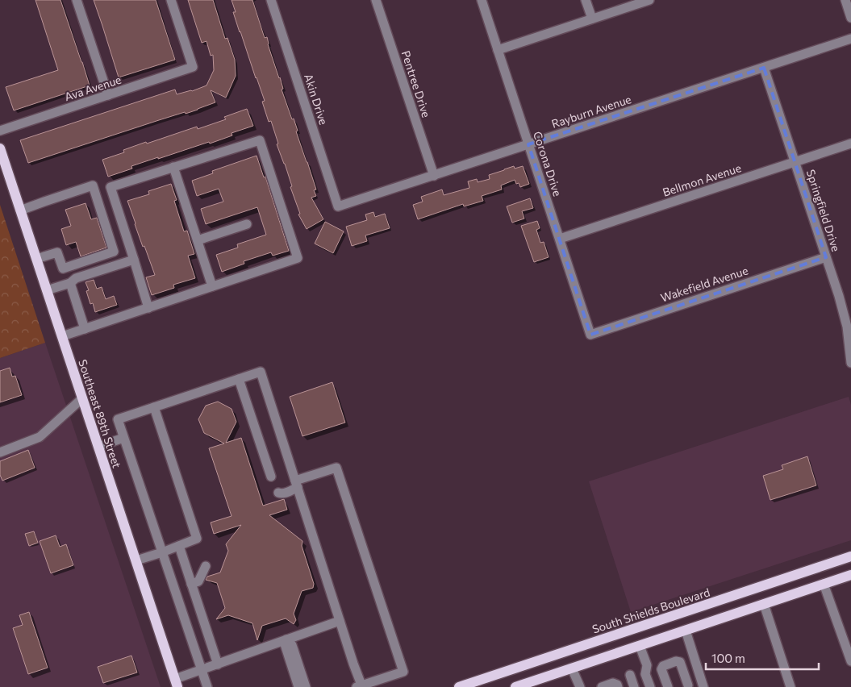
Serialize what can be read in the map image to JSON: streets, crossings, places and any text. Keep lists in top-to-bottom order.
{
  "streets": {
    "main road": ["Southeast 89th Street", "South Shields Boulevard"],
    "street": [
      "Pentree Drive",
      "Ava Avenue",
      "Akin Drive",
      "Rayburn Avenue",
      "Corona Drive",
      "Bellmon Avenue",
      "Springfield Drive",
      "Wakefield Avenue"
    ]
  },
  "crossings": [
    ["Pentree Drive", "Rayburn Avenue"],
    ["Akin Drive", "Rayburn Avenue"],
    ["Rayburn Avenue", "Corona Drive"],
    ["Rayburn Avenue", "Springfield Drive"],
    ["Corona Drive", "Bellmon Avenue"],
    ["Corona Drive", "Wakefield Avenue"],
    ["Bellmon Avenue", "Springfield Drive"],
    ["Springfield Drive", "Wakefield Avenue"]
  ],
  "scale_bar": "100 m"
}
